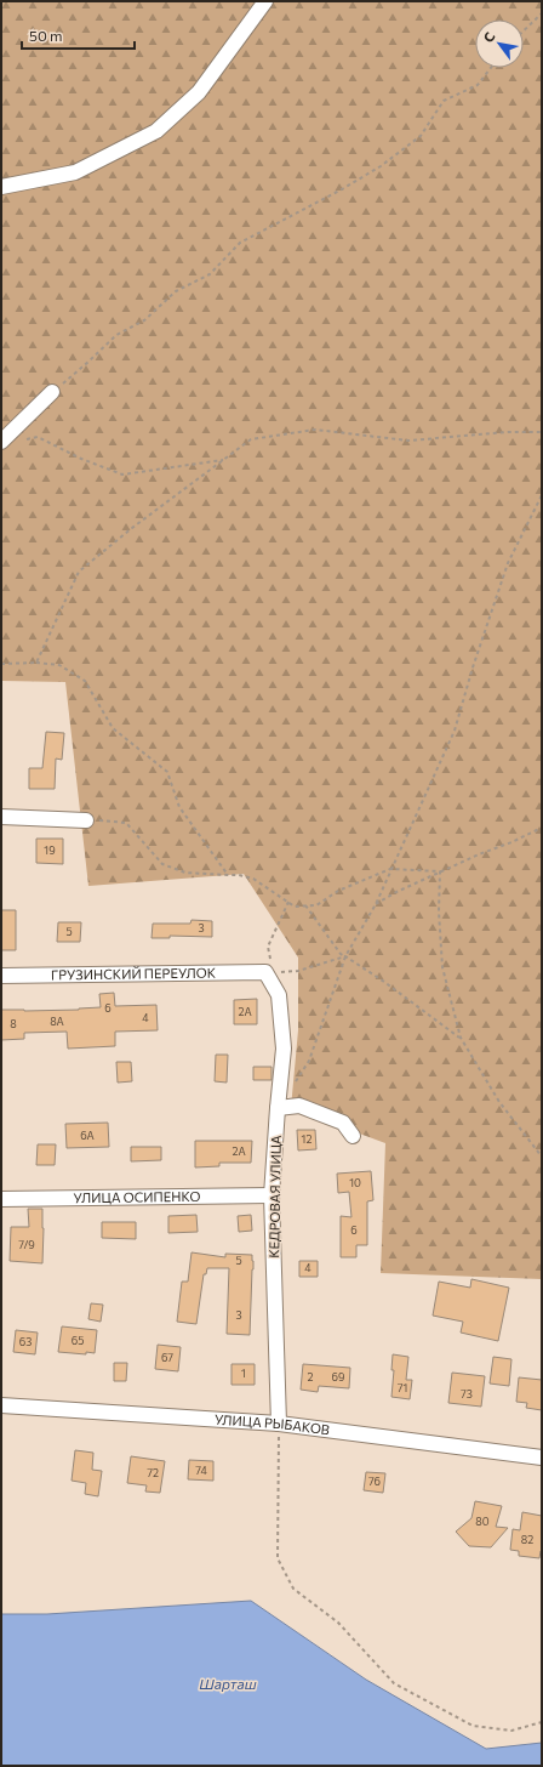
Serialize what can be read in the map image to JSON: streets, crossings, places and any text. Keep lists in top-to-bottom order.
{
  "streets": {
    "street": [
      "ГРУЗИНСКИЙ ПЕРЕУЛОК",
      "КЕДРОВАЯ УЛИЦА",
      "УЛИЦА ОСИПЕНКО",
      "УЛИЦА РЫБАКОВ"
    ]
  },
  "crossings": [
    ["ГРУЗИНСКИЙ ПЕРЕУЛОК", "КЕДРОВАЯ УЛИЦА"],
    ["КЕДРОВАЯ УЛИЦА", "УЛИЦА ОСИПЕНКО"],
    ["КЕДРОВАЯ УЛИЦА", "УЛИЦА РЫБАКОВ"]
  ],
  "water": ["Шарташ"],
  "house_numbers": [
    "19",
    "3",
    "5",
    "6",
    "2А",
    "4",
    "8А",
    "8",
    "6А",
    "12",
    "2А",
    "10",
    "6",
    "7/9",
    "5",
    "4",
    "3",
    "65",
    "63",
    "67",
    "1",
    "2",
    "69",
    "71",
    "73",
    "74",
    "72",
    "76",
    "80",
    "82"
  ],
  "scale_bar": "50 m",
  "north": "top left"
}
